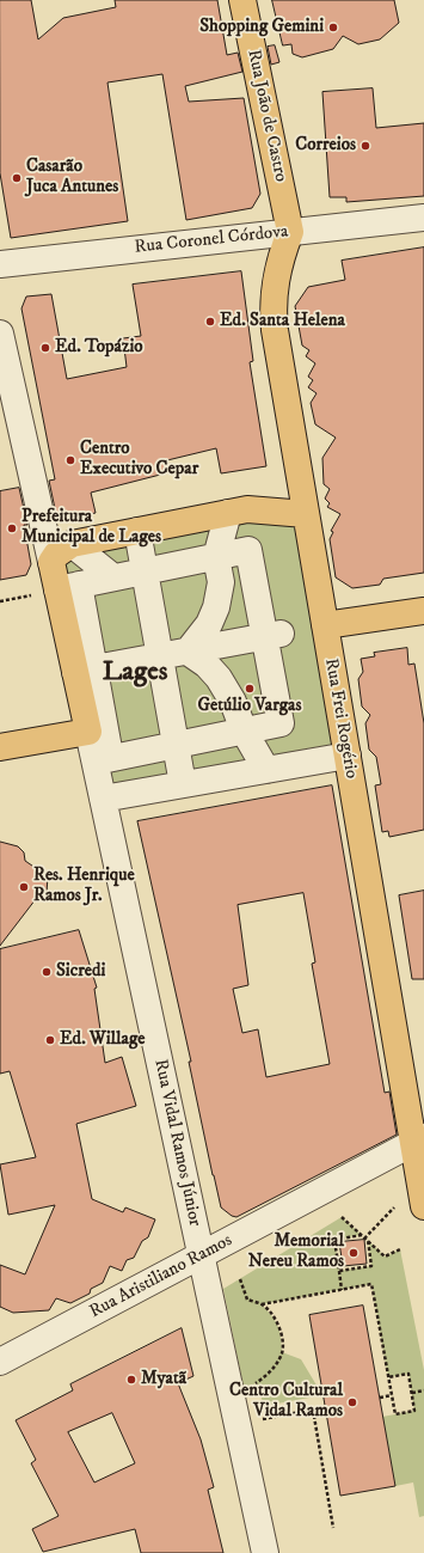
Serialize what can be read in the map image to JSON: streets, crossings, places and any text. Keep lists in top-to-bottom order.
{
  "streets": {
    "main road": ["Rua João de Castro", "Rua Frei Rogério"],
    "street": ["Rua Coronel Córdova", "Rua Vidal Ramos Júnior", "Rua Aristiliano Ramos"]
  },
  "crossings": [
    ["Rua João de Castro", "Rua Coronel Córdova"],
    ["Rua João de Castro", "Rua Frei Rogério"],
    ["Rua Coronel Córdova", "Rua Frei Rogério"],
    ["Rua Frei Rogério", "Rua Aristiliano Ramos"],
    ["Rua Vidal Ramos Júnior", "Rua Aristiliano Ramos"]
  ],
  "districts": ["Lages"],
  "places": [
    "Shopping Gemini",
    "Correios",
    "Casarão Juca Antunes",
    "Ed. Santa Helena",
    "Ed. Topázio",
    "Centro Executivo Cepar",
    "Prefeitura Municipal de Lages",
    "Getúlio Vargas",
    "Res. Henrique Ramos Jr.",
    "Sicredi",
    "Ed. Willage",
    "Memorial Nereu Ramos",
    "Myatã",
    "Centro Cultural Vidal Ramos"
  ]
}
